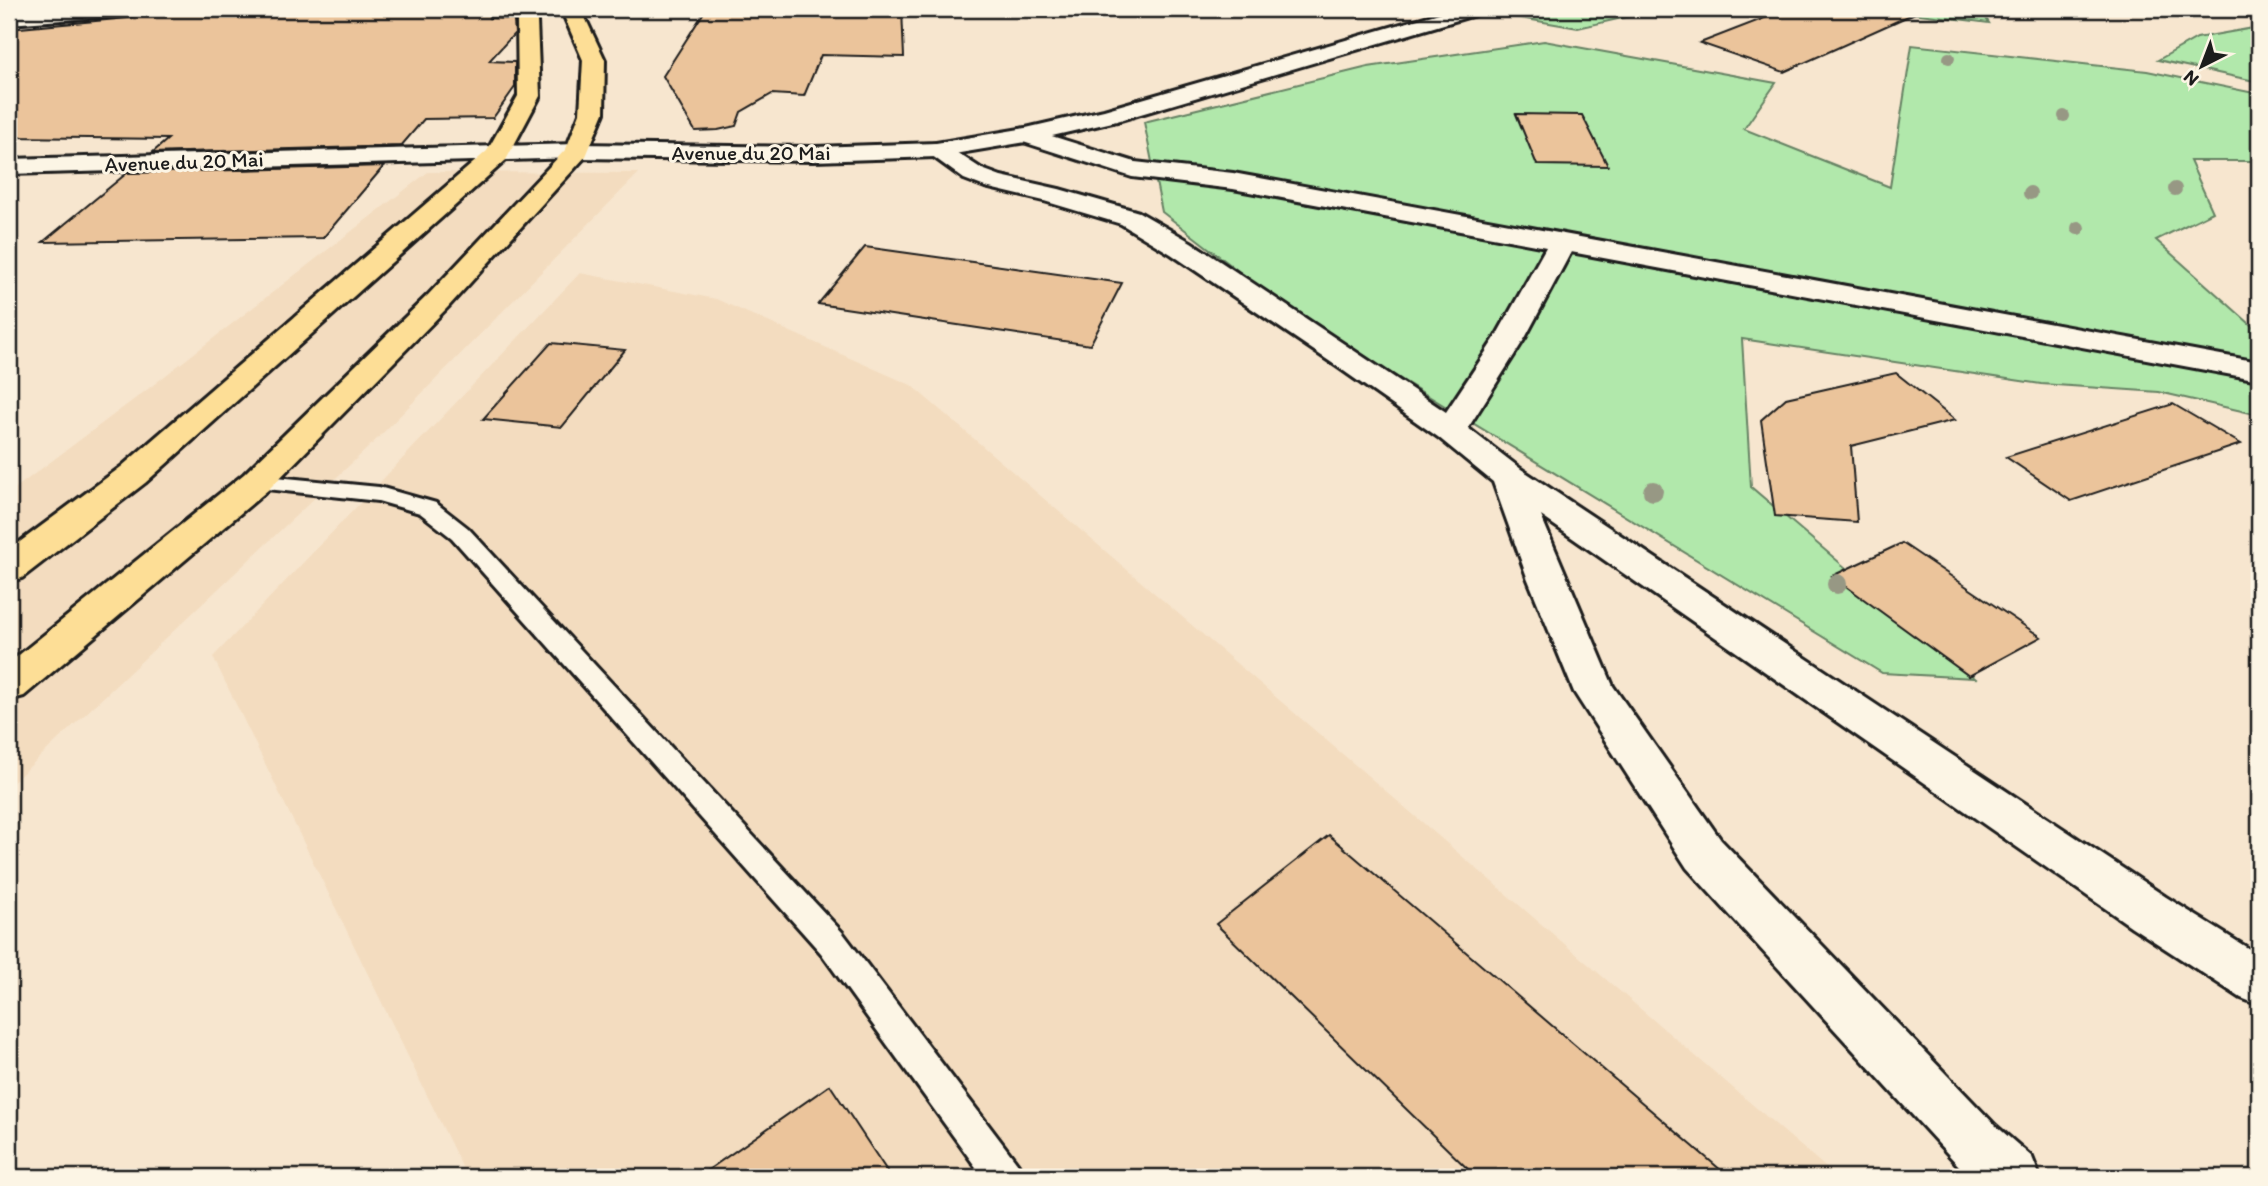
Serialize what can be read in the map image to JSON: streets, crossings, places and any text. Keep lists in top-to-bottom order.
{
  "streets": {
    "street": ["Avenue du 20 Mai"]
  },
  "north": "bottom left"
}
